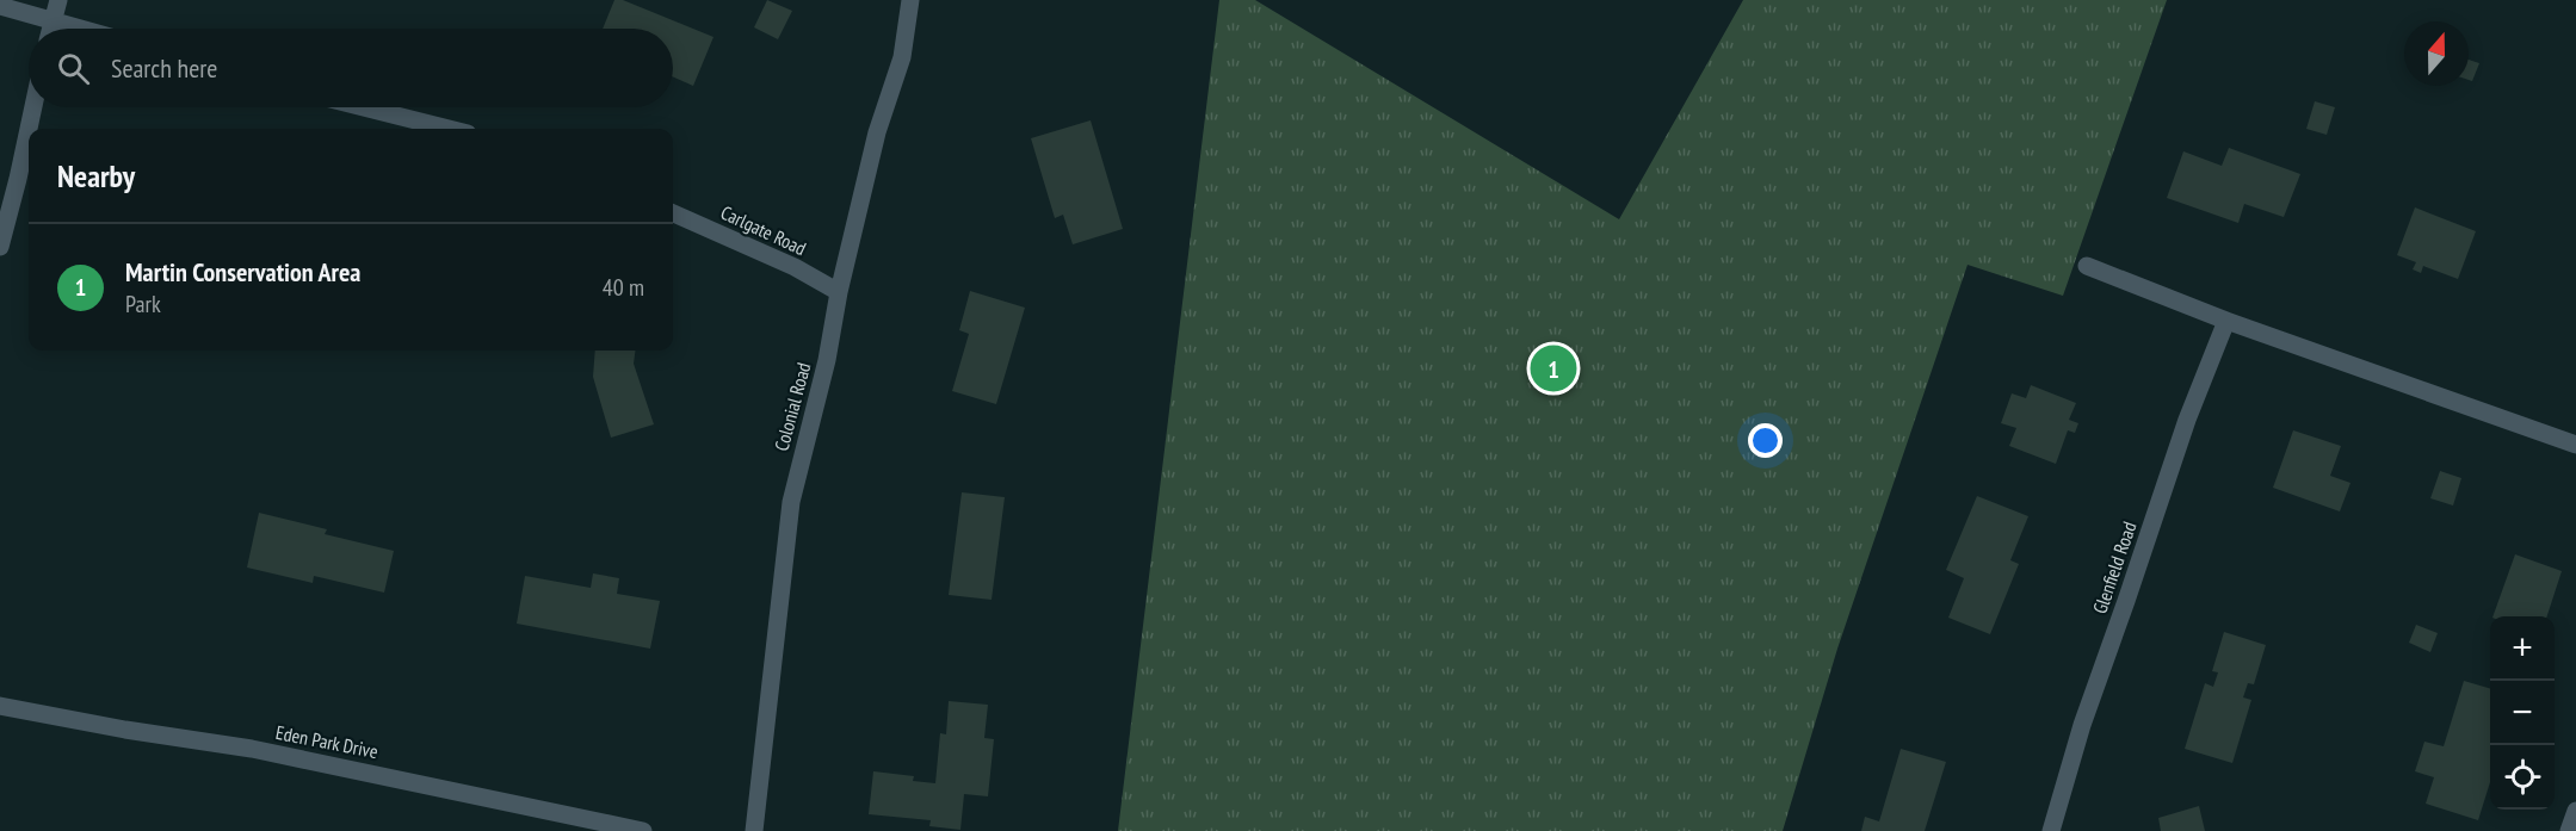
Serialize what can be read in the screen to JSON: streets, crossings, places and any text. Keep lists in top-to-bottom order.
{
  "streets": {
    "street": [
      "Carlgate Road",
      "Colonial Road",
      "Glenfield Road",
      "Eden Park Drive"
    ]
  },
  "crossings": [
    ["Carlgate Road", "Colonial Road"]
  ],
  "north": "top",
  "page": {
    "search": "Search here",
    "heading": "Nearby",
    "list": [
      {
        "mark": "1",
        "name": "Martin Conservation Area",
        "note": "Park",
        "value": "40 m"
      }
    ],
    "pins": "1",
    "map_buttons": ["+", "−"]
  }
}
